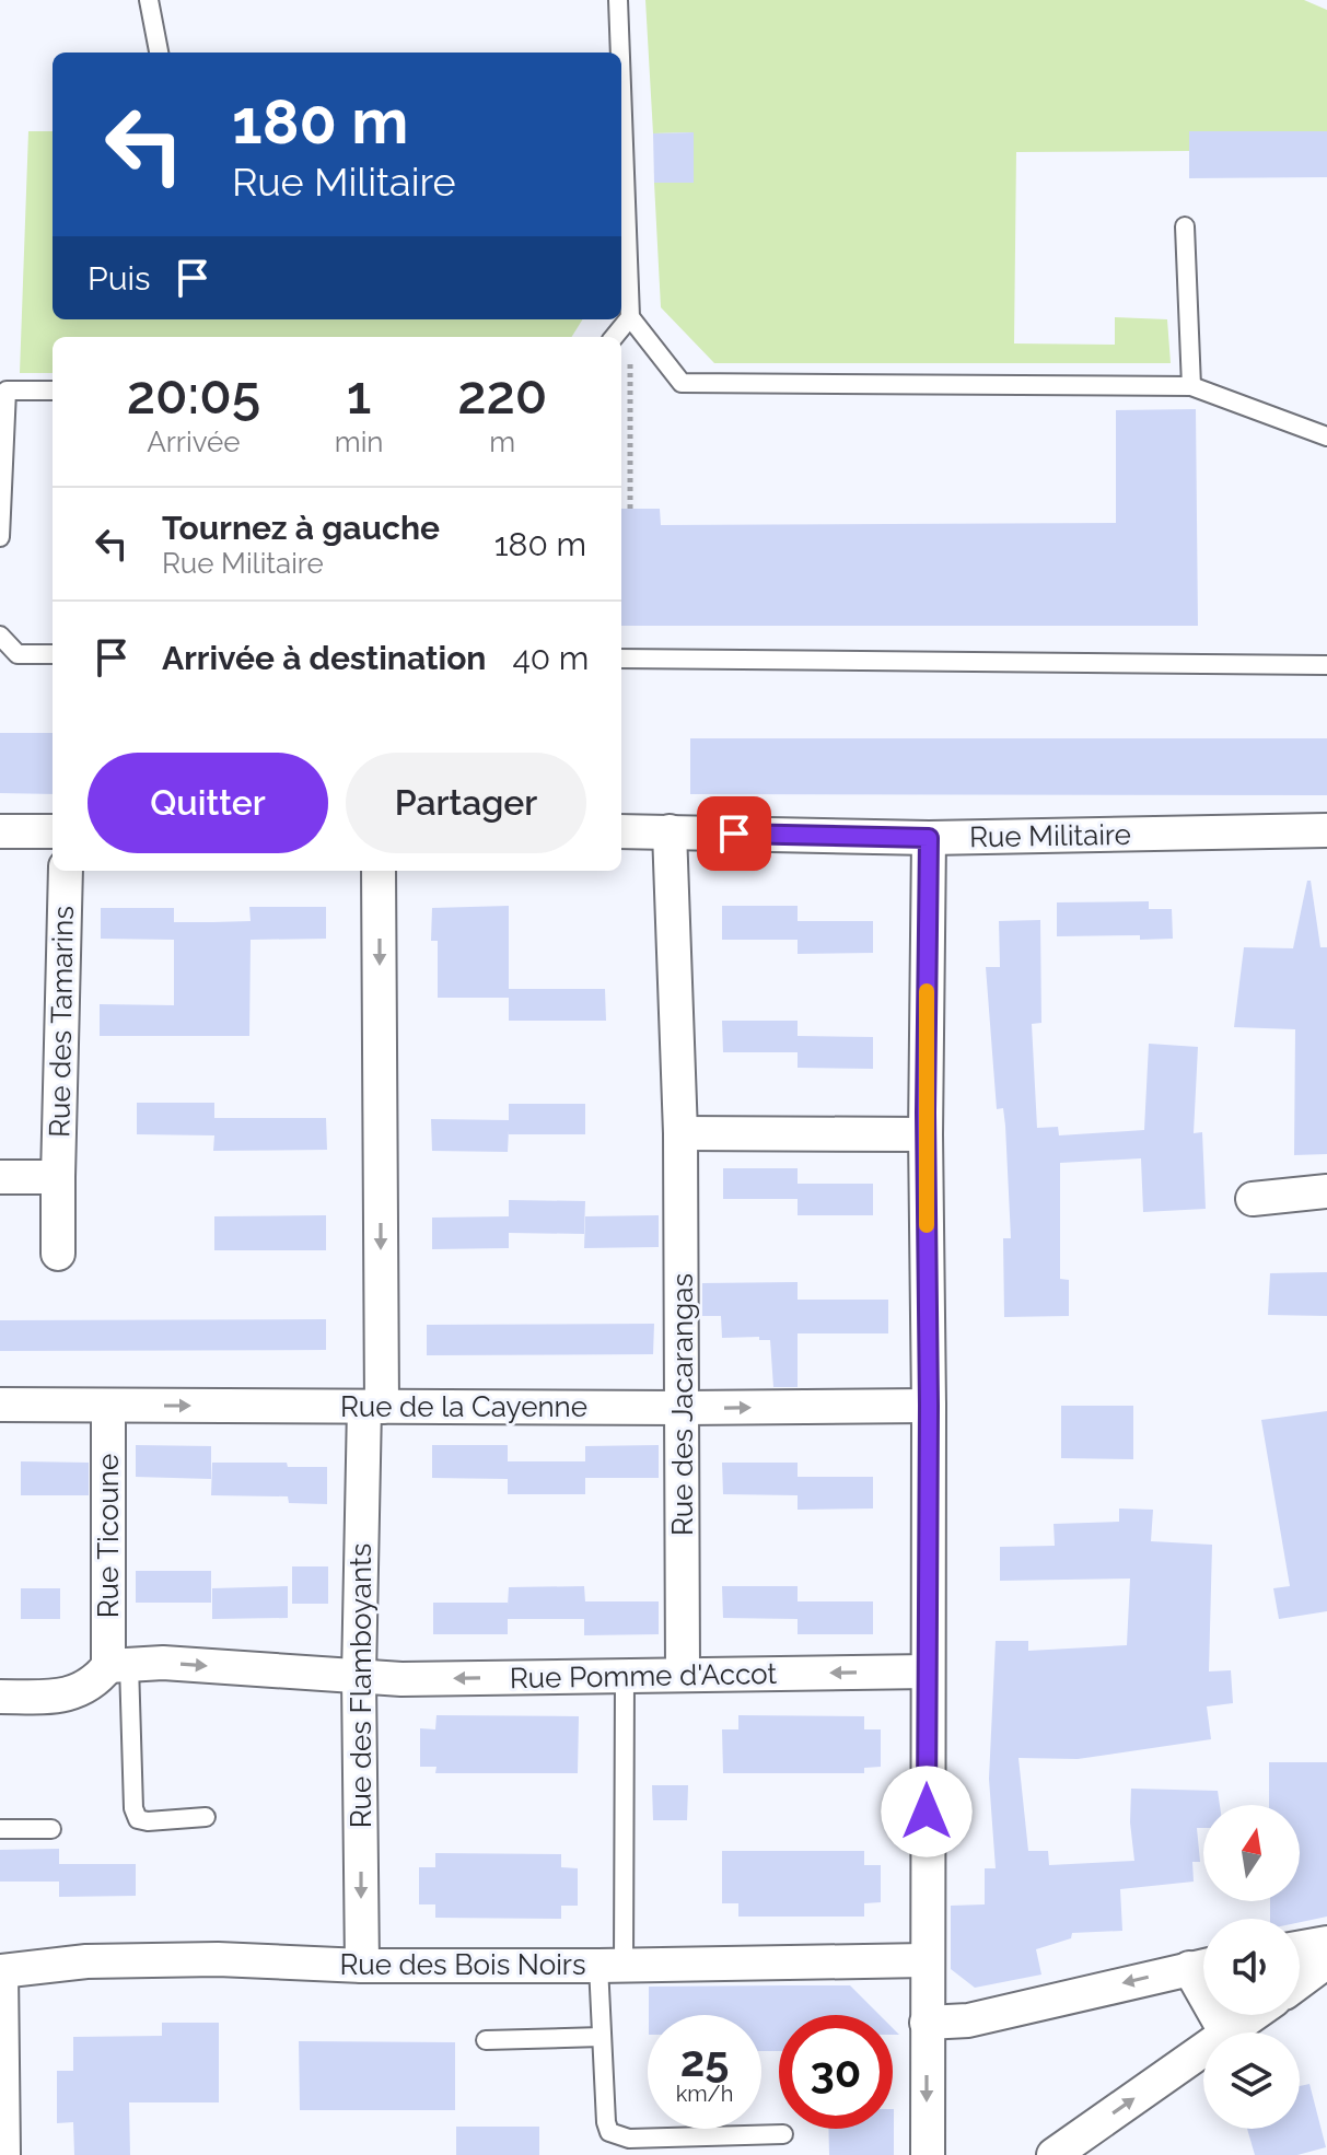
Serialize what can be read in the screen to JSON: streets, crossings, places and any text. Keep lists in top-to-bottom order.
{
  "streets": {
    "street": [
      "Rue Militaire",
      "Rue des Tamarins",
      "Rue des Jacarangas",
      "Rue de la Cayenne",
      "Rue Ticoune",
      "Rue Pomme d'Accot",
      "Rue des Flamboyants",
      "Rue des Bois Noirs"
    ]
  },
  "crossings": [
    ["Rue Militaire", "Rue des Jacarangas"],
    ["Rue des Jacarangas", "Rue de la Cayenne"],
    ["Rue des Jacarangas", "Rue Pomme d'Accot"],
    ["Rue de la Cayenne", "Rue Ticoune"],
    ["Rue de la Cayenne", "Rue des Flamboyants"],
    ["Rue Pomme d'Accot", "Rue des Flamboyants"],
    ["Rue des Flamboyants", "Rue des Bois Noirs"]
  ],
  "one_way": ["Rue Pomme d'Accot", "Rue des Flamboyants"],
  "north": "top",
  "page": {
    "turn": ["180 m", "Rue Militaire"],
    "then": "Puis",
    "eta": [
      "20:05",
      "Arrivée",
      "1",
      "min",
      "220",
      "m"
    ],
    "list": [
      {
        "name": "Tournez à gauche",
        "note": "Rue Militaire",
        "value": "180 m"
      },
      {
        "name": "Arrivée à destination",
        "value": "40 m"
      }
    ],
    "buttons": ["Quitter", "Partager"],
    "speed": "25 km/h",
    "limit": "30"
  }
}
